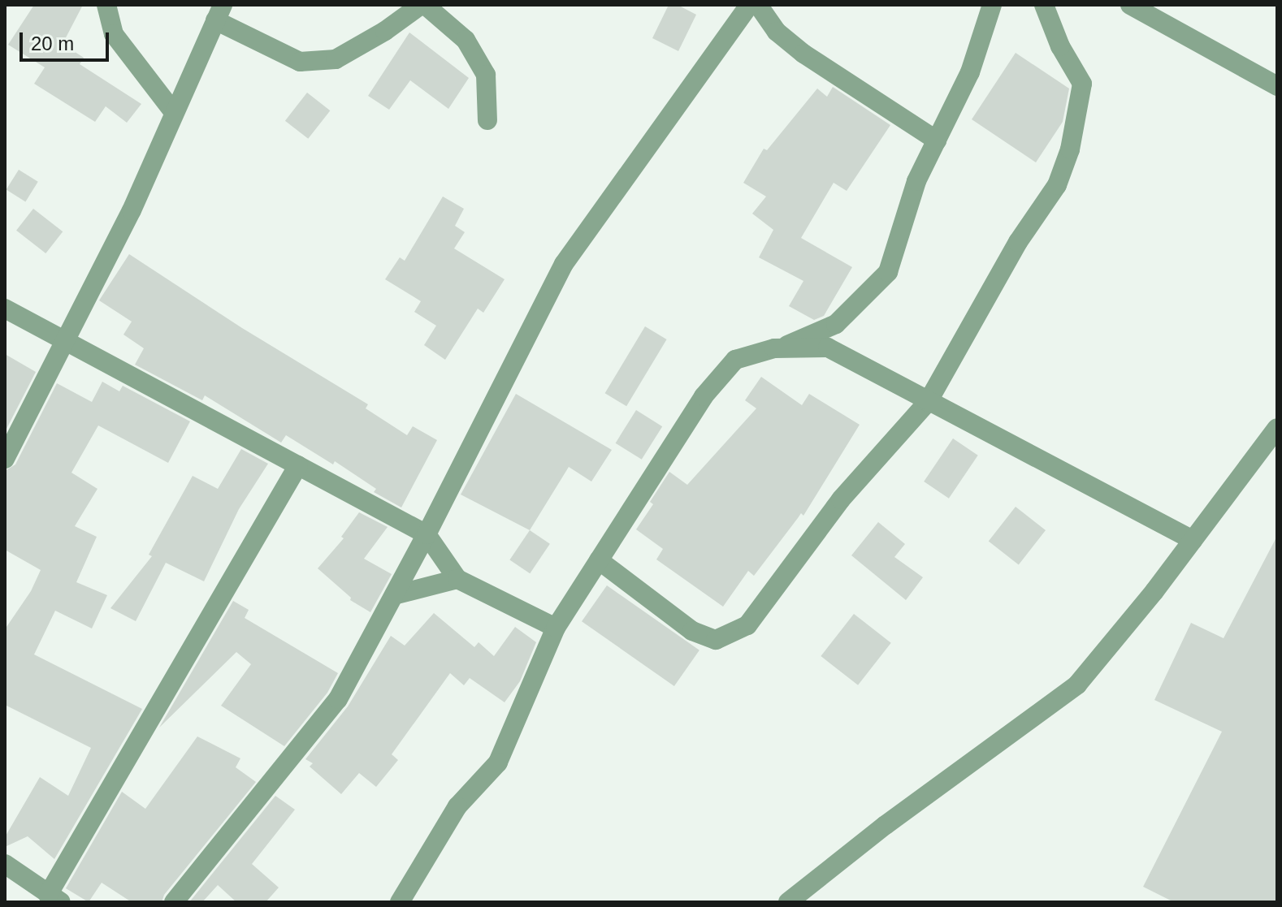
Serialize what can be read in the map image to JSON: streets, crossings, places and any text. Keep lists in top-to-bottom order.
{
  "scale_bar": "20 m"
}
